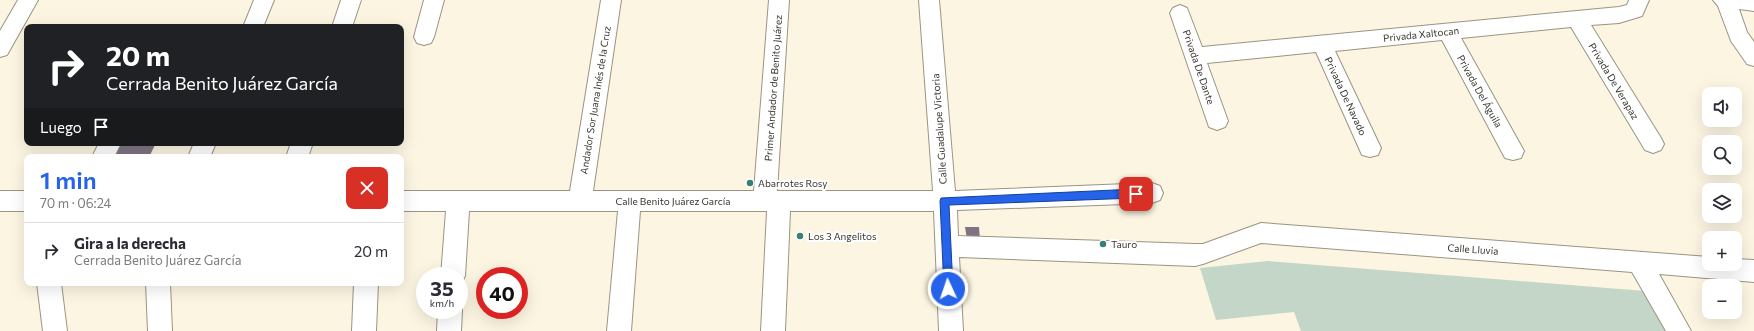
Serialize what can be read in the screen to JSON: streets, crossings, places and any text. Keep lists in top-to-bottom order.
{
  "streets": {
    "street": [
      "Privada Xaltocan",
      "Privada De Dante",
      "Privada De Verapaz",
      "Primer Andador de Benito Juárez",
      "Privada Del Águila",
      "Privada De Navado",
      "Andador Sor Juana Inés de la Cruz",
      "Calle Guadalupe Victoria",
      "Calle Benito Juárez García",
      "Calle Lluvia"
    ]
  },
  "crossings": [
    ["Privada Xaltocan", "Privada De Dante"],
    ["Privada Xaltocan", "Privada De Verapaz"],
    ["Privada Xaltocan", "Privada Del Águila"],
    ["Privada Xaltocan", "Privada De Navado"],
    ["Primer Andador de Benito Juárez", "Calle Benito Juárez García"],
    ["Andador Sor Juana Inés de la Cruz", "Calle Benito Juárez García"],
    ["Calle Guadalupe Victoria", "Calle Benito Juárez García"],
    ["Calle Guadalupe Victoria", "Calle Lluvia"]
  ],
  "places": ["Abarrotes Rosy", "Los 3 Angelitos", "Tauro"],
  "page": {
    "turn": ["20 m", "Cerrada Benito Juárez García"],
    "map_buttons": ["+", "−"],
    "then": "Luego",
    "heading": ["1 min", "70 m · 06:24"],
    "list": [
      {
        "name": "Gira a la derecha",
        "note": "Cerrada Benito Juárez García",
        "value": "20 m"
      }
    ],
    "speed": "35 km/h",
    "limit": "40"
  }
}
